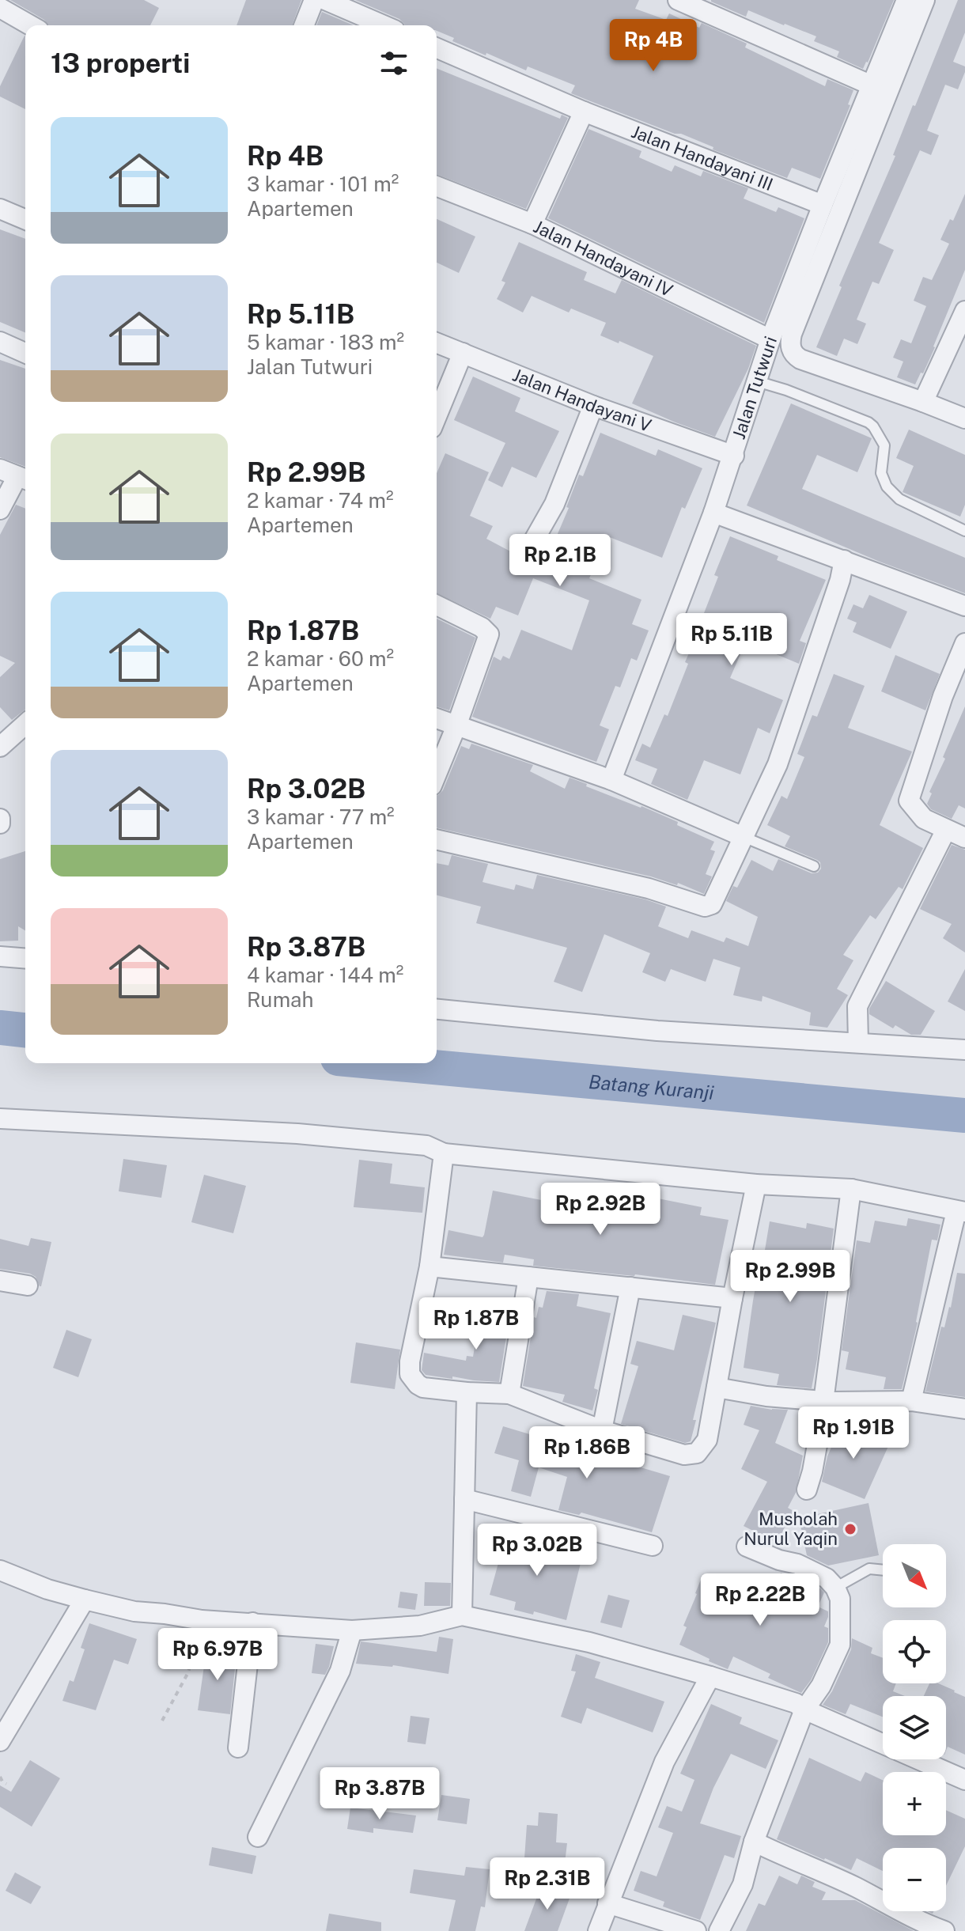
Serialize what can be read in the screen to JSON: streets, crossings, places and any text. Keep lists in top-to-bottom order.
{
  "streets": {
    "street": [
      "Jalan Handayani III",
      "Jalan Handayani IV",
      "Jalan Tutwuri",
      "Jalan Handayani V"
    ]
  },
  "crossings": [
    ["Jalan Handayani III", "Jalan Tutwuri"],
    ["Jalan Handayani IV", "Jalan Tutwuri"],
    ["Jalan Tutwuri", "Jalan Handayani V"]
  ],
  "water": ["Batang Kuranji"],
  "places": ["Musholah Nurul Yaqin"],
  "north": "bottom right",
  "page": {
    "price": [
      "Rp 4B",
      "Rp 2.1B",
      "Rp 5.11B",
      "Rp 2.92B",
      "Rp 2.99B",
      "Rp 1.87B",
      "Rp 1.91B",
      "Rp 1.86B",
      "Rp 3.02B",
      "Rp 2.22B",
      "Rp 6.97B",
      "Rp 3.87B",
      "Rp 2.31B"
    ],
    "heading": "13 properti",
    "list": [
      {
        "name": "Rp 4B",
        "note": "3 kamar · 101 m² · Apartemen"
      },
      {
        "name": "Rp 5.11B",
        "note": "5 kamar · 183 m² · Jalan Tutwuri"
      },
      {
        "name": "Rp 2.99B",
        "note": "2 kamar · 74 m² · Apartemen"
      },
      {
        "name": "Rp 1.87B",
        "note": "2 kamar · 60 m² · Apartemen"
      },
      {
        "name": "Rp 3.02B",
        "note": "3 kamar · 77 m² · Apartemen"
      },
      {
        "name": "Rp 3.87B",
        "note": "4 kamar · 144 m² · Rumah"
      }
    ],
    "map_buttons": ["+", "−"]
  }
}
